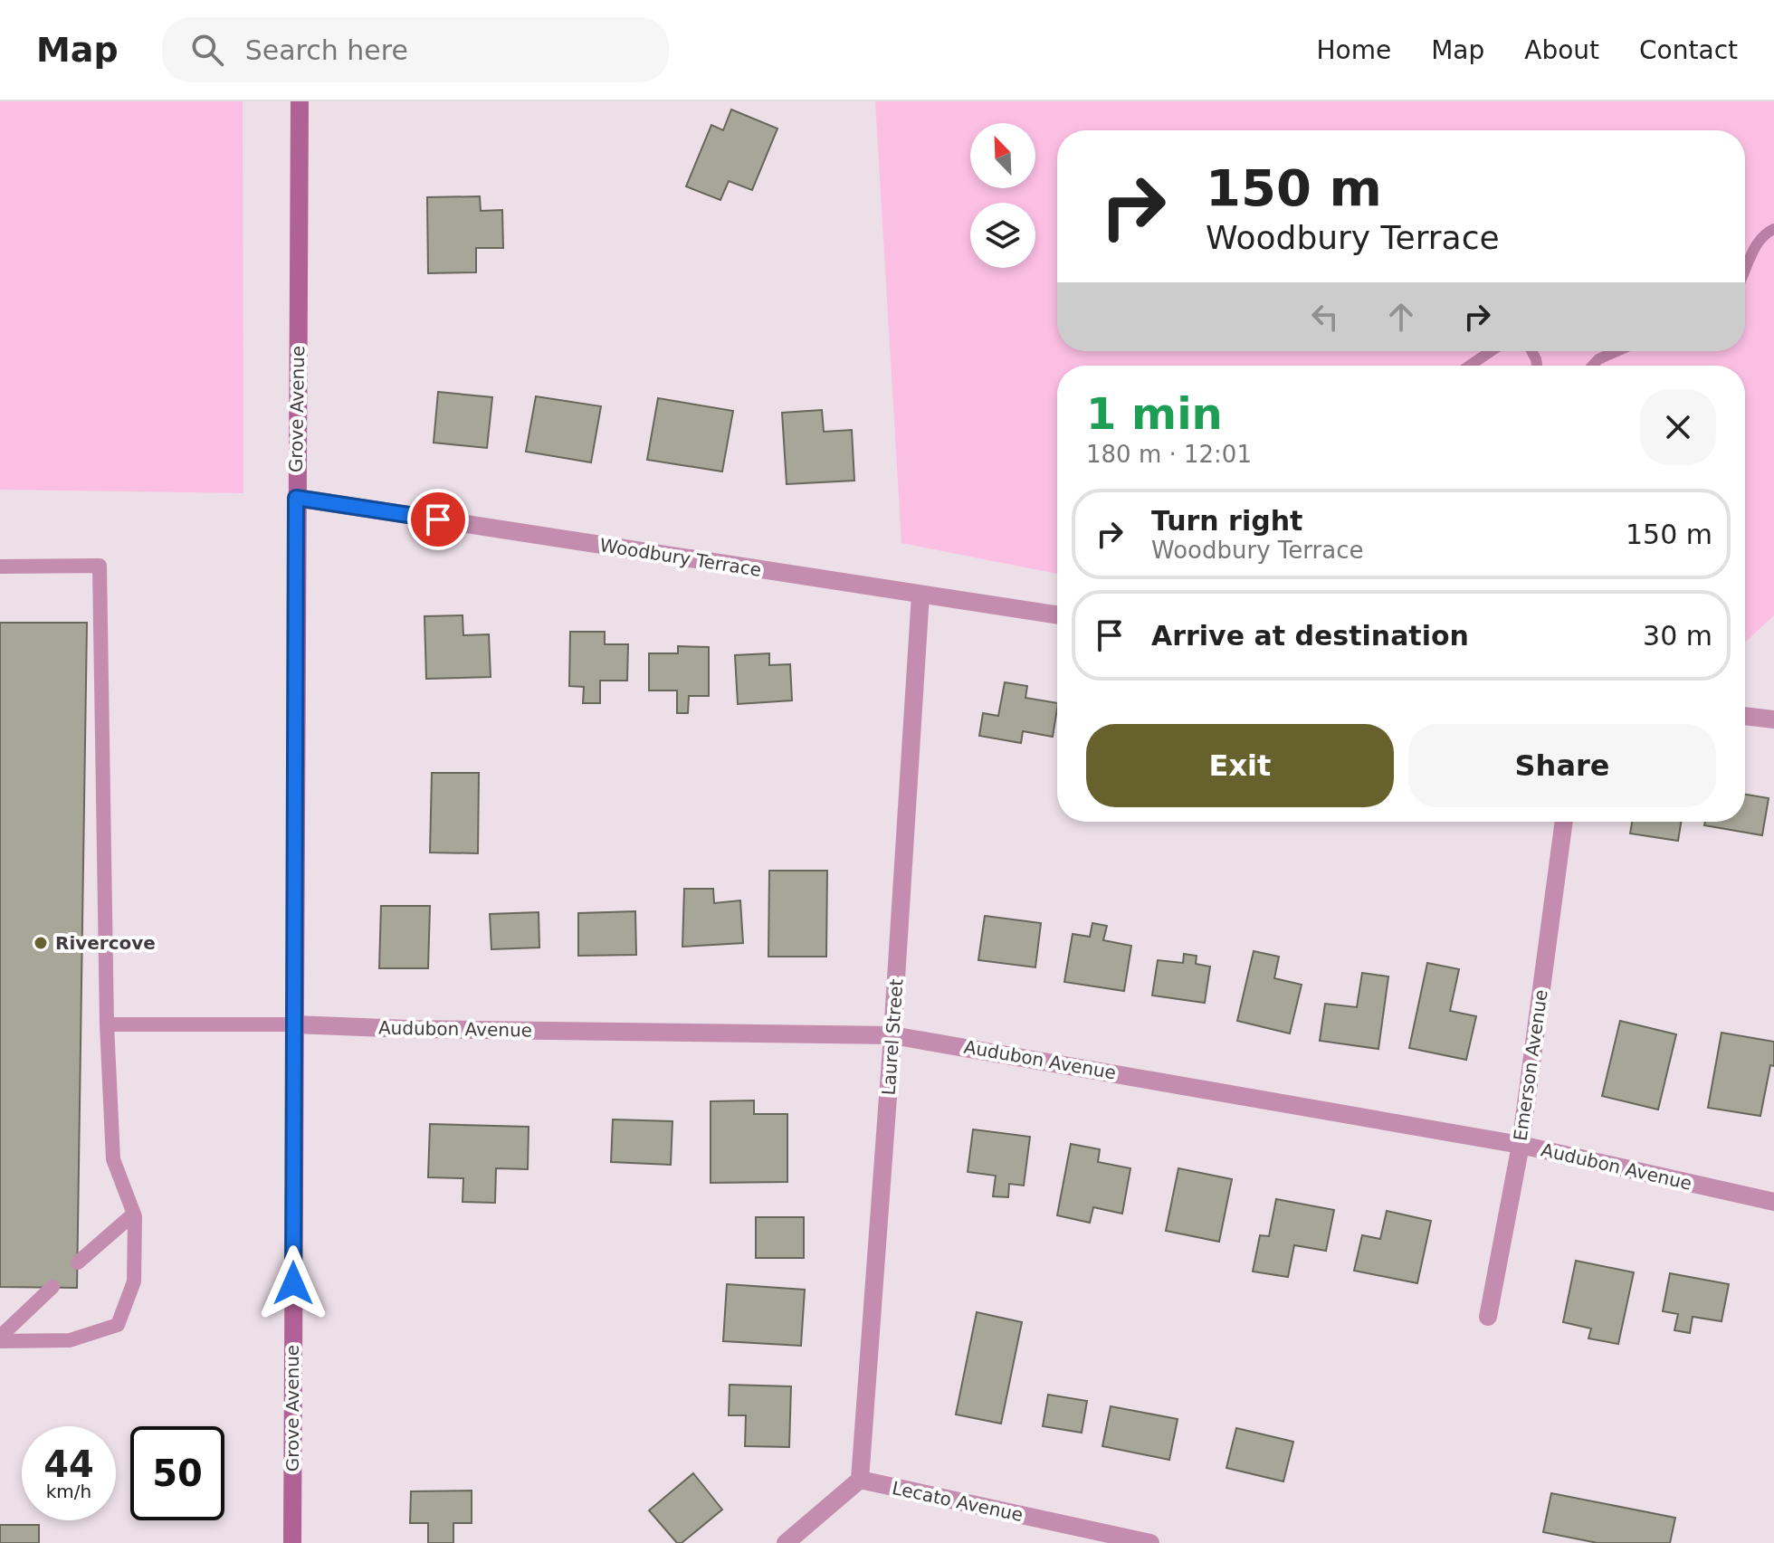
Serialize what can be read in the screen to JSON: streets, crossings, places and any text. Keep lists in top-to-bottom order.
{
  "streets": {
    "main road": ["Grove Avenue"],
    "street": [
      "Woodbury Terrace",
      "Audubon Avenue",
      "Laurel Street",
      "Emerson Avenue",
      "Lecato Avenue"
    ]
  },
  "crossings": [
    ["Grove Avenue", "Woodbury Terrace"],
    ["Grove Avenue", "Audubon Avenue"],
    ["Woodbury Terrace", "Laurel Street"],
    ["Audubon Avenue", "Laurel Street"],
    ["Audubon Avenue", "Emerson Avenue"],
    ["Laurel Street", "Lecato Avenue"]
  ],
  "places": ["Rivercove"],
  "north": "top left",
  "page": {
    "header": "Map",
    "search": "Search here",
    "nav": [
      "Home",
      "Map",
      "About",
      "Contact"
    ],
    "turn": ["150 m", "Woodbury Terrace"],
    "heading": ["1 min", "180 m · 12:01"],
    "list": [
      {
        "name": "Turn right",
        "note": "Woodbury Terrace",
        "value": "150 m"
      },
      {
        "name": "Arrive at destination",
        "value": "30 m"
      }
    ],
    "buttons": ["Exit", "Share"],
    "speed": "44 km/h",
    "limit": "50"
  }
}
